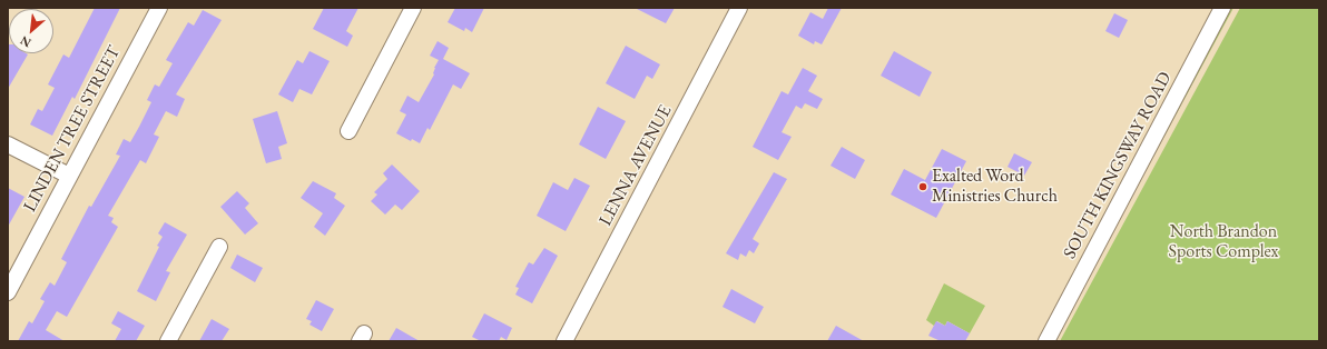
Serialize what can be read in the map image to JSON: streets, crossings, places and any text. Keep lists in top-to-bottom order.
{
  "streets": {
    "street": ["LINDEN TREE STREET", "LENNA AVENUE", "SOUTH KINGSWAY ROAD"]
  },
  "parks": ["North Brandon Sports Complex"],
  "places": ["Exalted Word Ministries Church"],
  "north": "bottom left"
}
